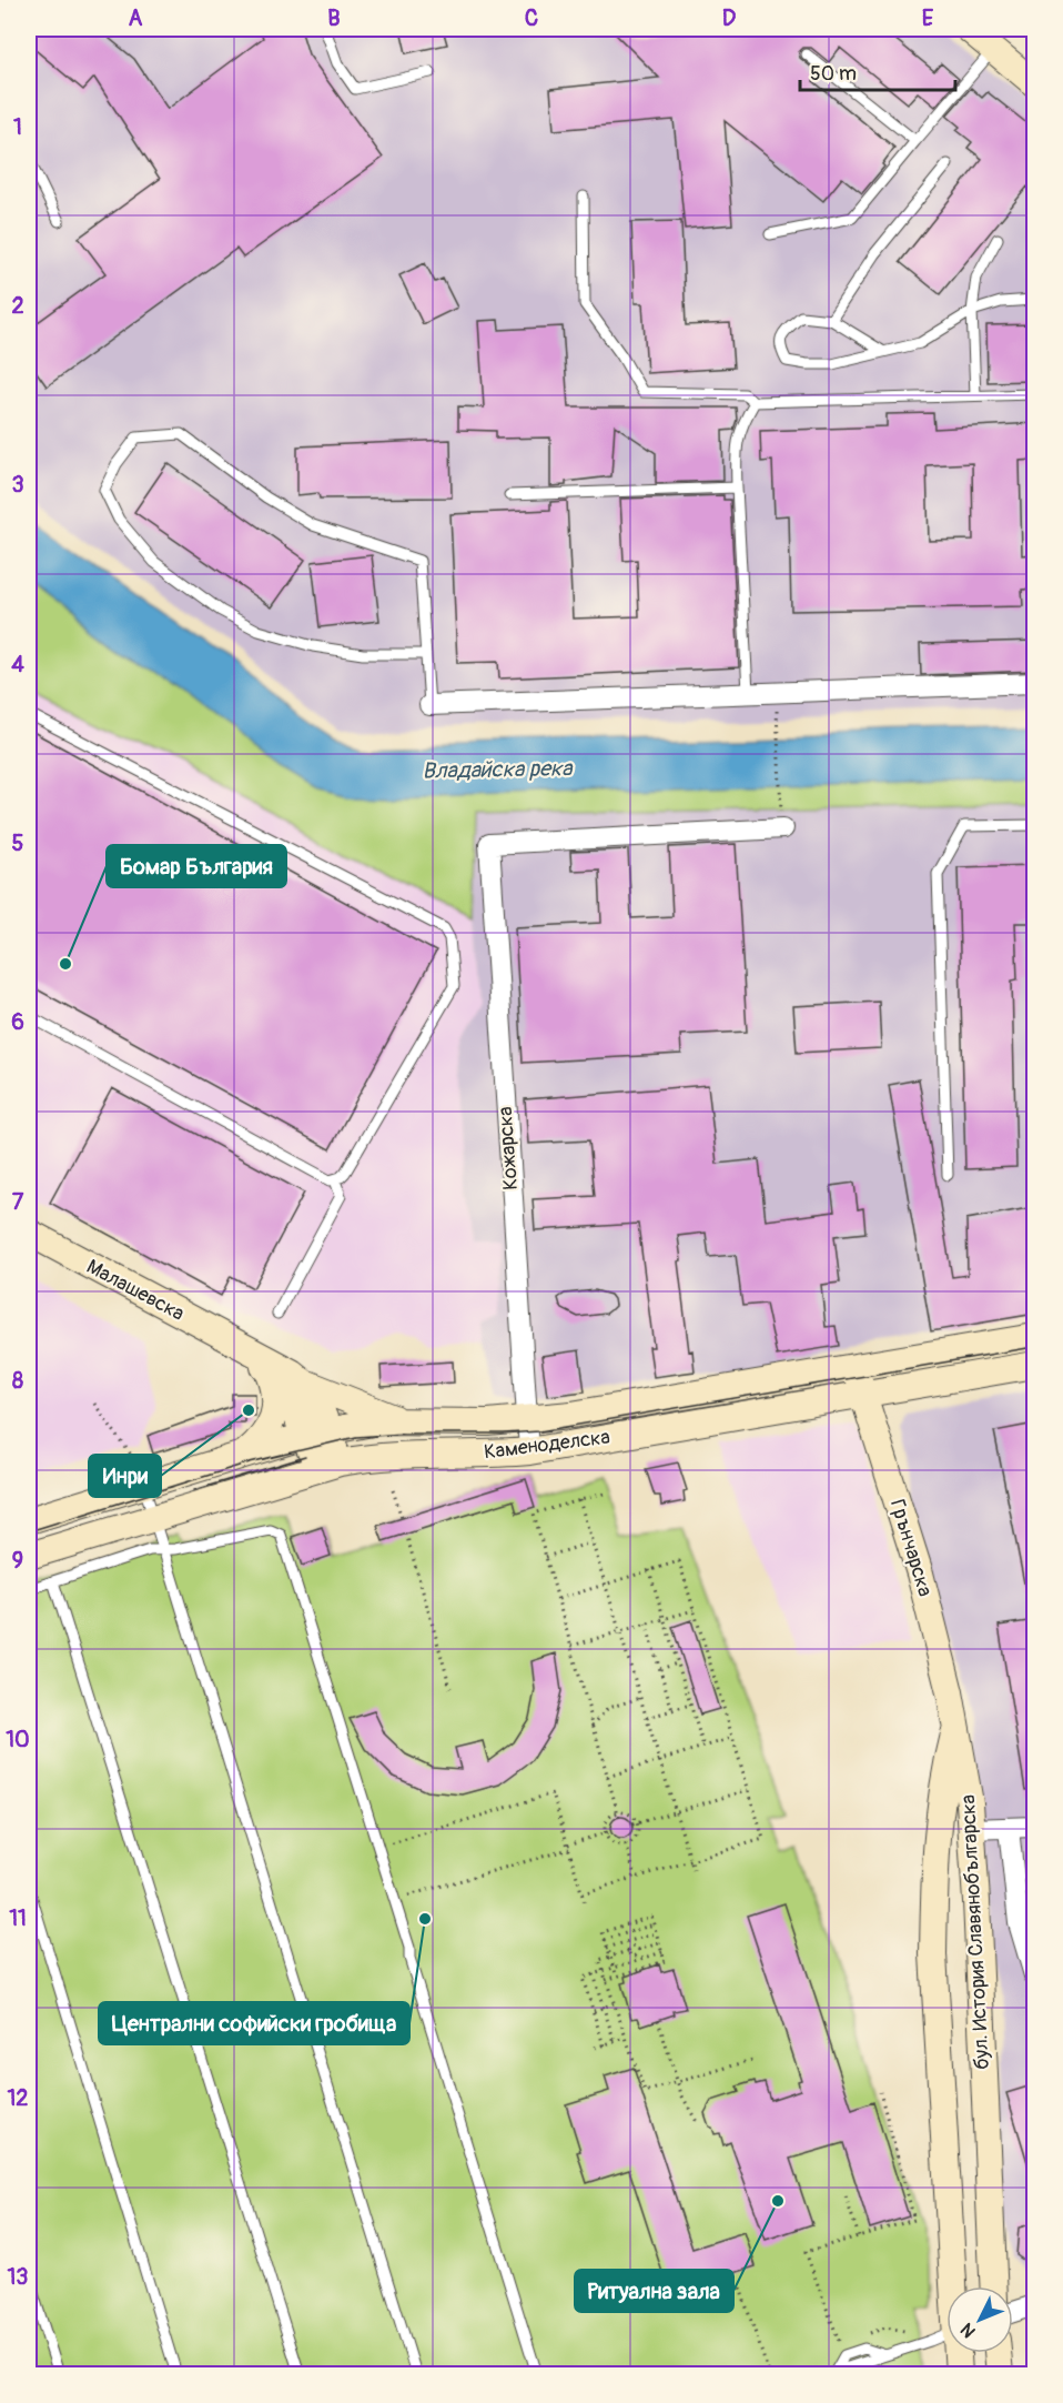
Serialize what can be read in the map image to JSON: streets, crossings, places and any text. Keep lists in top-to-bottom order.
{
  "streets": {
    "street": [
      "Кожарска",
      "Малашевска",
      "Каменоделска",
      "Грънчарска",
      "бул. История Славянобългарска"
    ]
  },
  "crossings": [
    ["Кожарска", "Каменоделска"],
    ["Малашевска", "Каменоделска"],
    ["Каменоделска", "Грънчарска"],
    ["Грънчарска", "бул. История Славянобългарска"]
  ],
  "water": ["Владайска река"],
  "places": [
    "Бомар България",
    "Инри",
    "Централни софийски гробища",
    "Ритуална зала"
  ],
  "scale_bar": "50 m",
  "north": "bottom left",
  "grid": {
    "columns": [
      "A",
      "B",
      "C",
      "D",
      "E"
    ],
    "rows": [
      "1",
      "2",
      "3",
      "4",
      "5",
      "6",
      "7",
      "8",
      "9",
      "10",
      "11",
      "12",
      "13"
    ]
  }
}
